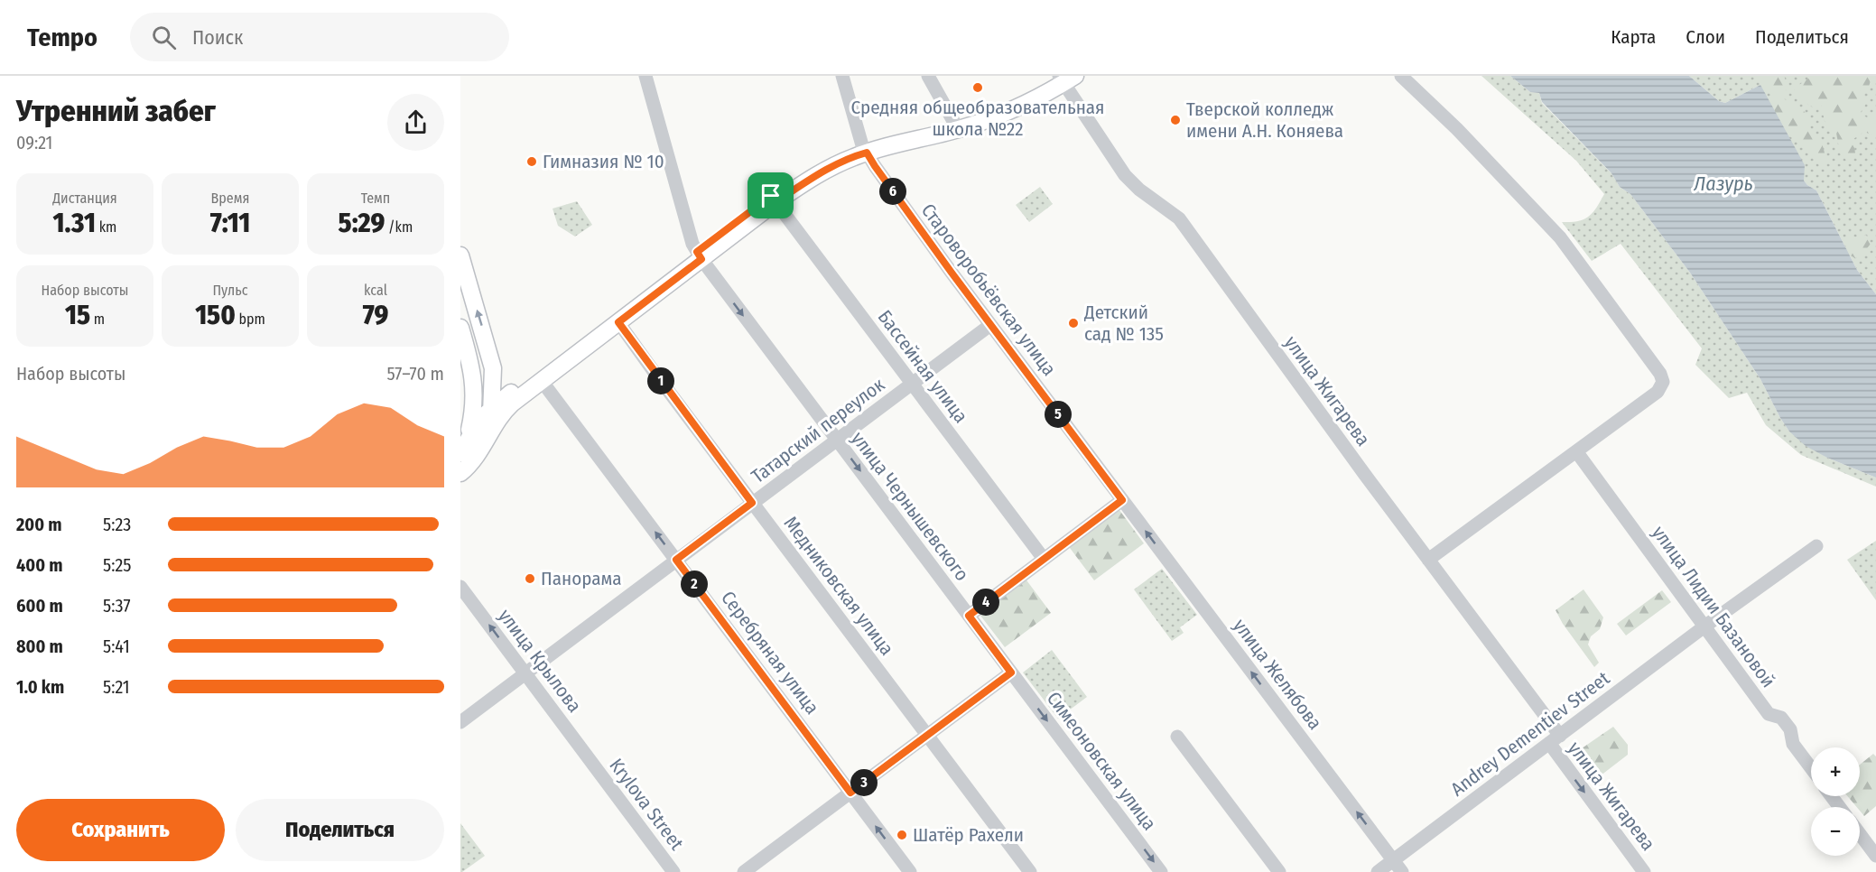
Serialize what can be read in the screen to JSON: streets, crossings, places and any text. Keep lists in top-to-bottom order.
{
  "streets": {
    "street": [
      "Староворобьёвская улица",
      "Бассейная улица",
      "улица Жигарева",
      "Татарский переулок",
      "улица Чернышевского",
      "Медниковская улица",
      "улица Лидии Базановой",
      "Серебряная улица",
      "улица Крылова",
      "улица Желябова",
      "Andrey Dementiev Street",
      "Симеоновская улица"
    ]
  },
  "crossings": [
    ["Староворобьёвская улица", "Татарский переулок"],
    ["Староворобьёвская улица", "улица Желябова"],
    ["Бассейная улица", "Татарский переулок"],
    ["улица Жигарева", "Andrey Dementiev Street"],
    ["Татарский переулок", "улица Чернышевского"],
    ["Татарский переулок", "Медниковская улица"],
    ["Татарский переулок", "Серебряная улица"],
    ["Татарский переулок", "улица Крылова"],
    ["улица Чернышевского", "Симеоновская улица"],
    ["улица Лидии Базановой", "Andrey Dementiev Street"],
    ["улица Желябова", "Andrey Dementiev Street"]
  ],
  "one_way": ["улица Чернышевского", "Серебряная улица"],
  "water": ["Лазурь"],
  "places": [
    "Средняя общеобразовательная школа №22",
    "Тверской колледж имени А.Н. Коняева",
    "Гимназия № 10",
    "Детский сад № 135",
    "Панорама",
    "Шатёр Рахели"
  ],
  "page": {
    "header": "Tempo",
    "search": "Поиск",
    "nav": ["Карта", "Слои", "Поделиться"],
    "heading": ["Утренний забег", "09:21"],
    "stats": [
      ["Дистанция", "1.31 km"],
      ["Время", "7:11"],
      ["Темп", "5:29 /km"],
      ["Набор высоты", "15 m"],
      ["Пульс", "150 bpm"],
      ["kcal", "79"]
    ],
    "pins": [
      "6",
      "1",
      "5",
      "2",
      "4",
      "3"
    ],
    "chart": ["Набор высоты", "57–70 m"],
    "list": [
      {
        "name": "200 m",
        "note": "5:23"
      },
      {
        "name": "400 m",
        "note": "5:25"
      },
      {
        "name": "600 m",
        "note": "5:37"
      },
      {
        "name": "800 m",
        "note": "5:41"
      },
      {
        "name": "1.0 km",
        "note": "5:21"
      }
    ],
    "map_buttons": ["+", "−"],
    "buttons": ["Сохранить", "Поделиться"]
  }
}
